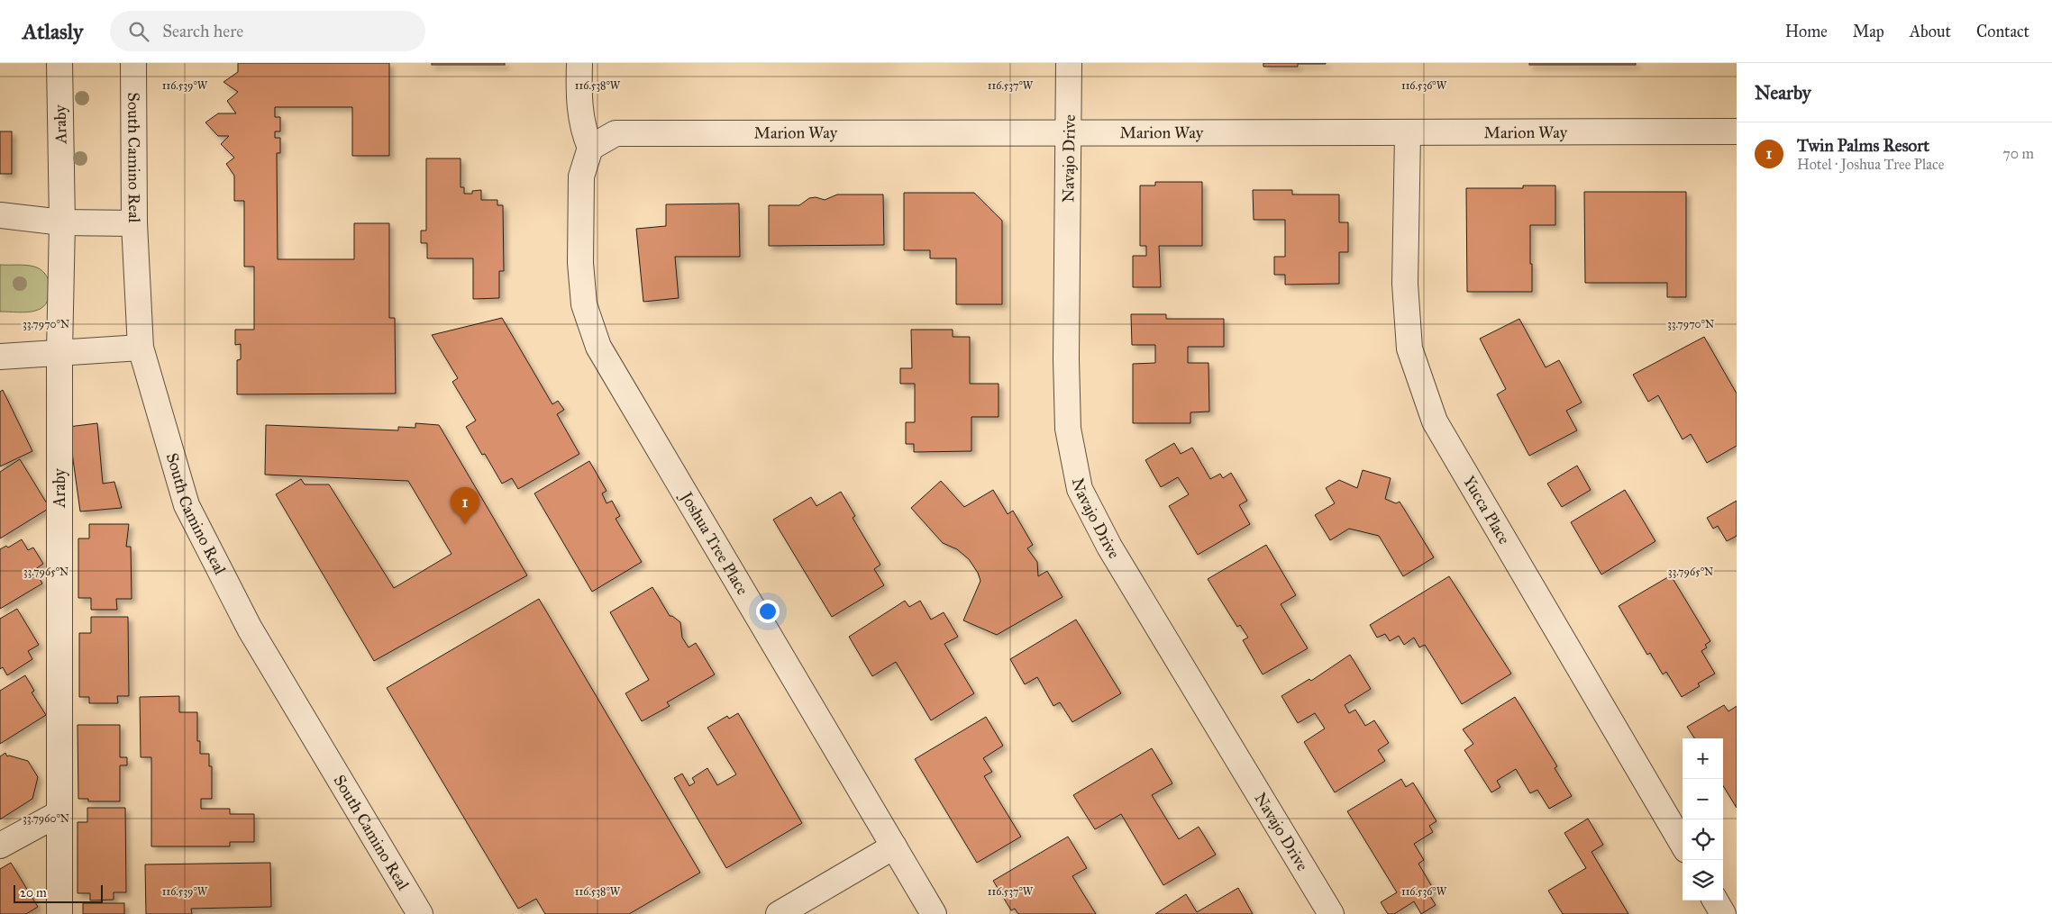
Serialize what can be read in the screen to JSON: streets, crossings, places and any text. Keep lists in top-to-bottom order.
{
  "streets": {
    "street": [
      "Araby",
      "Marion Way",
      "South Camino Real",
      "Navajo Drive",
      "Yucca Place",
      "Joshua Tree Place"
    ]
  },
  "crossings": [
    ["Marion Way", "Navajo Drive"],
    ["Marion Way", "Yucca Place"],
    ["Marion Way", "Joshua Tree Place"]
  ],
  "scale_bar": "20 m",
  "page": {
    "header": "Atlasly",
    "search": "Search here",
    "nav": [
      "Home",
      "Map",
      "About",
      "Contact"
    ],
    "heading": "Nearby",
    "list": [
      {
        "mark": "1",
        "name": "Twin Palms Resort",
        "note": "Hotel · Joshua Tree Place",
        "value": "70 m"
      }
    ],
    "pins": "1",
    "map_buttons": ["+", "−"],
    "scale": "20 m"
  },
  "coordinates": [
    "116.539°W",
    "116.538°W",
    "116.537°W",
    "116.536°W",
    "33.7970°N",
    "33.7965°N",
    "33.7960°N"
  ]
}
